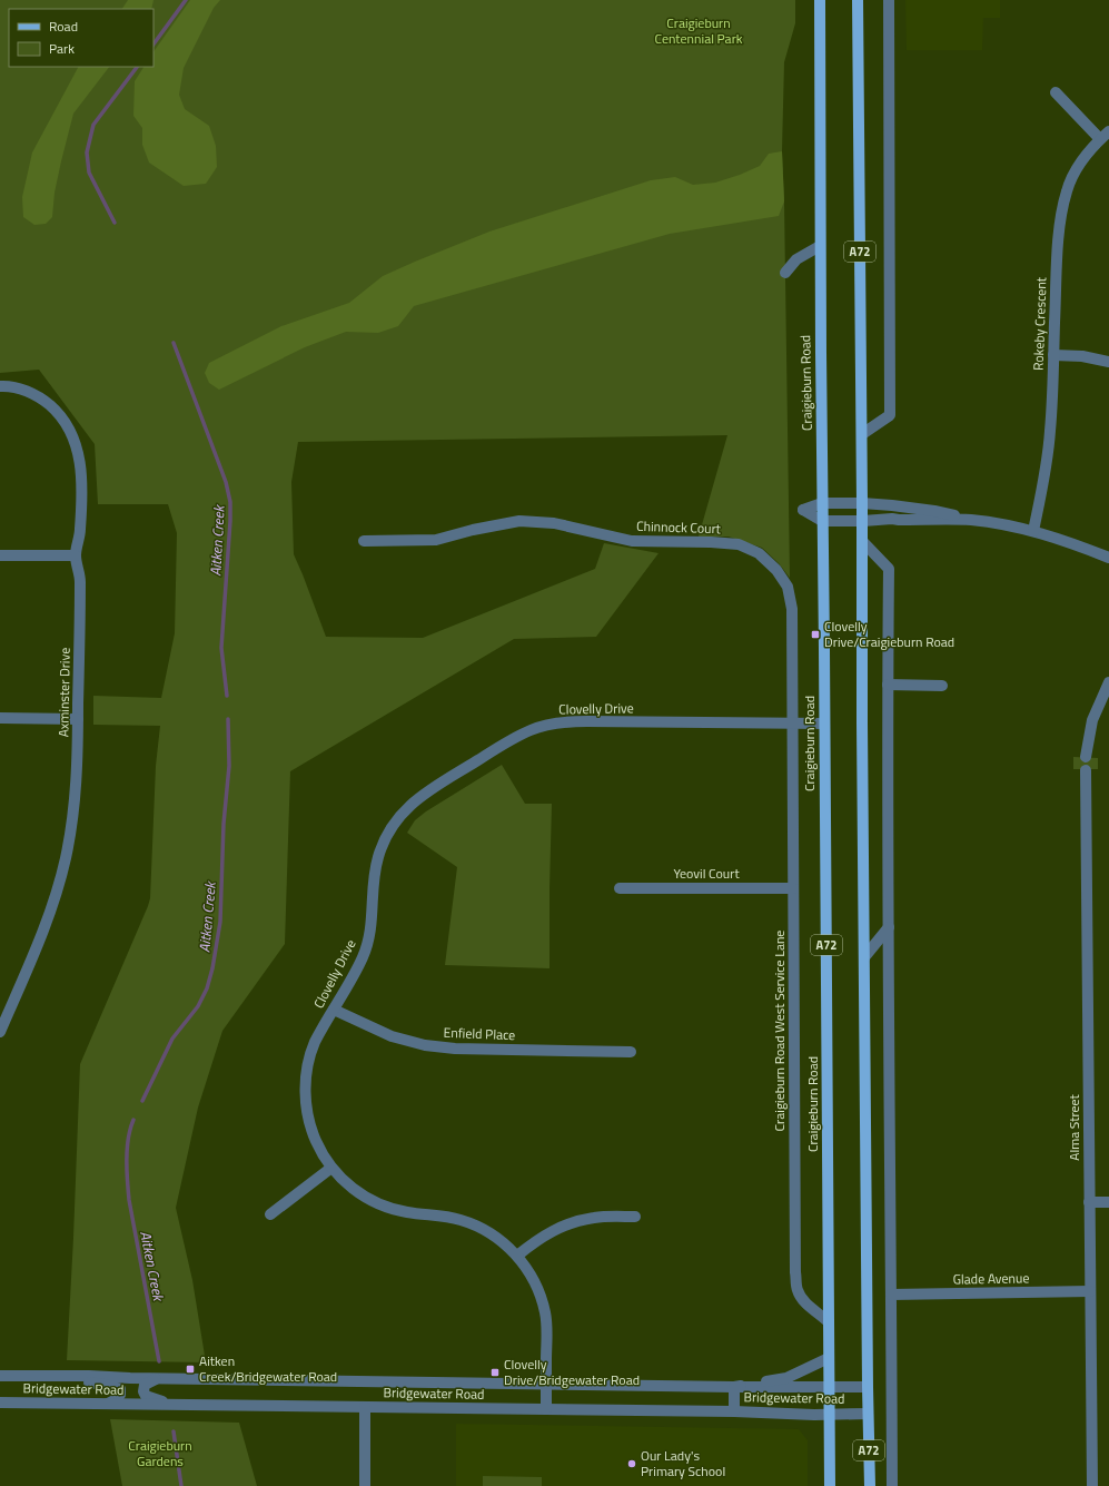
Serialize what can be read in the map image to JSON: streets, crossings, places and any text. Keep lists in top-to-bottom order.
{
  "streets": {
    "main road": ["A72", "Craigieburn Road"],
    "street": [
      "Rokeby Crescent",
      "Chinnock Court",
      "Axminster Drive",
      "Clovelly Drive",
      "Yeovil Court",
      "Craigieburn Road West Service Lane",
      "Enfield Place",
      "Alma Street",
      "Glade Avenue",
      "Bridgewater Road"
    ]
  },
  "crossings": [
    ["A72", "Bridgewater Road"],
    ["Craigieburn Road", "Clovelly Drive"],
    ["Craigieburn Road", "Craigieburn Road West Service Lane"],
    ["Craigieburn Road", "Bridgewater Road"],
    ["Chinnock Court", "Clovelly Drive"],
    ["Chinnock Court", "Craigieburn Road West Service Lane"],
    ["Clovelly Drive", "Craigieburn Road West Service Lane"],
    ["Clovelly Drive", "Enfield Place"],
    ["Clovelly Drive", "Bridgewater Road"],
    ["Yeovil Court", "Craigieburn Road West Service Lane"],
    ["Alma Street", "Glade Avenue"]
  ],
  "water": ["Aitken Creek"],
  "parks": ["Craigieburn Centennial Park", "Craigieburn Gardens"],
  "places": {
    "transit": ["Clovelly Drive/Craigieburn Road", "Aitken Creek/Bridgewater Road", "Clovelly Drive/Bridgewater Road"],
    "other": ["Our Lady's Primary School"]
  },
  "legend": ["Road", "Park"]
}
